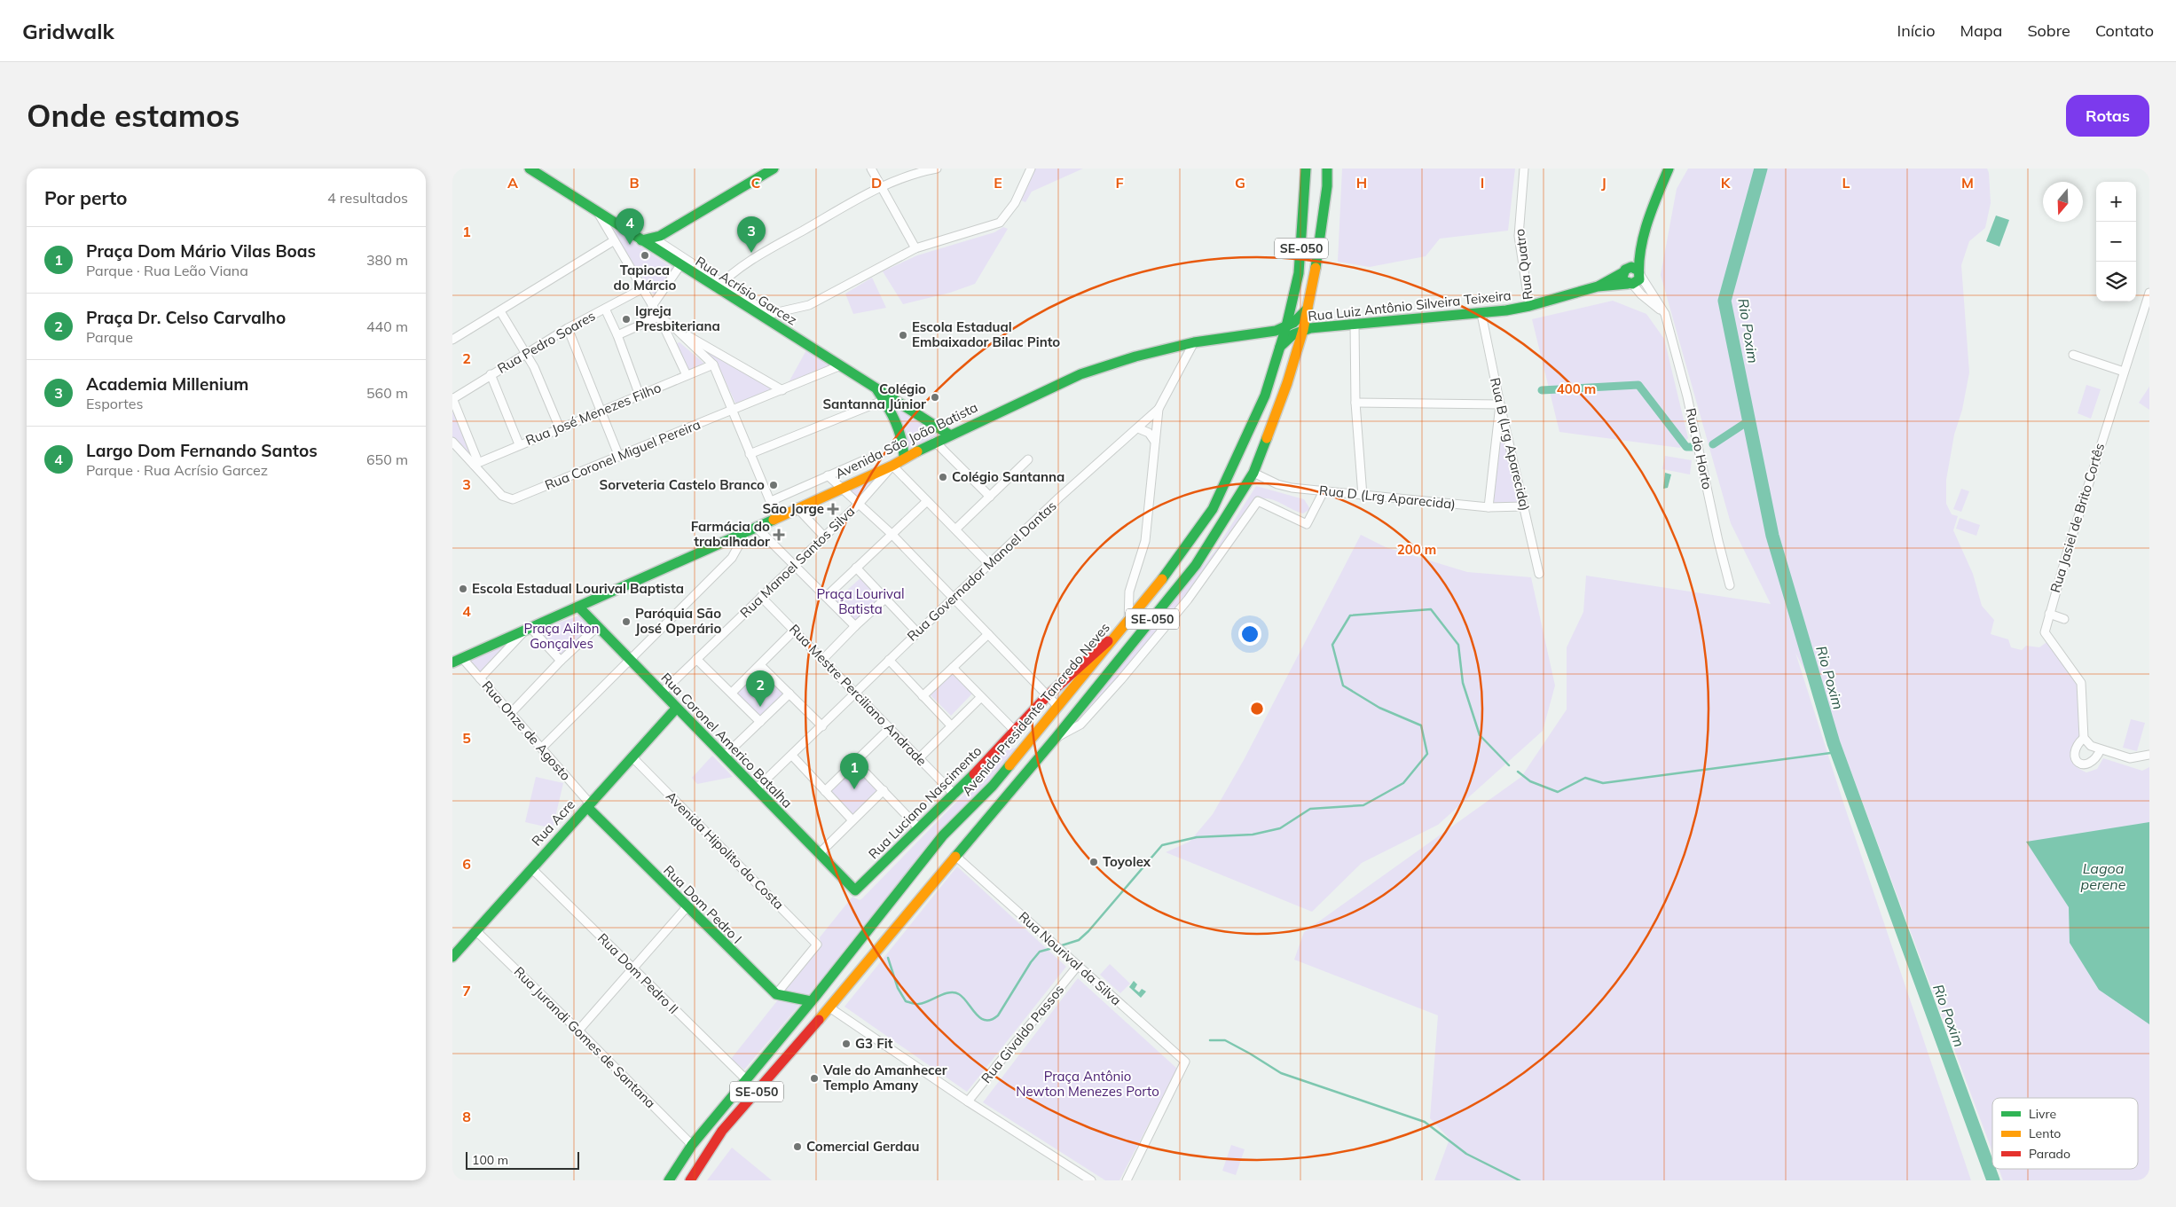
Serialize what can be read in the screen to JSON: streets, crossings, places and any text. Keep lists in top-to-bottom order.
{
  "streets": {
    "street": [
      "SE-050",
      "Rua Quatro",
      "Rua Acrísio Garcez",
      "Rua Luiz Antônio Silveira Teixeira",
      "Rua Pedro Soares",
      "Rua José Menezes Filho",
      "Avenida São João Batista",
      "Rua B (Lrg Aparecida)",
      "Rua do Horto",
      "Rua Coronel Miguel Pereira",
      "Rua D (Lrg Aparecida)",
      "Rua Jasiel de Brito Cortês",
      "Rua Manoel Santos Silva",
      "Rua Governador Manoel Dantas",
      "Rua Mestre Perciliano Andrade",
      "Avenida Presidente Tancredo Neves",
      "Rua Onze de Agosto",
      "Rua Coronel Americo Batalha",
      "Rua Luciano Nascimento",
      "Rua Acre",
      "Avenida Hipolito da Costa",
      "Rua Dom Pedro I",
      "Rua Nourival da Silva",
      "Rua Dom Pedro II",
      "Rua Givaldo Passos",
      "Rua Jurandi Gomes de Santana"
    ]
  },
  "crossings": [
    ["SE-050", "Rua Luiz Antônio Silveira Teixeira"],
    ["SE-050", "Avenida São João Batista"],
    ["SE-050", "Rua D (Lrg Aparecida)"],
    ["SE-050", "Rua Nourival da Silva"],
    ["Rua Quatro", "Rua Luiz Antônio Silveira Teixeira"],
    ["Rua Acrísio Garcez", "Rua Coronel Miguel Pereira"],
    ["Rua Luiz Antônio Silveira Teixeira", "Rua B (Lrg Aparecida)"],
    ["Rua Luiz Antônio Silveira Teixeira", "Avenida Presidente Tancredo Neves"],
    ["Rua José Menezes Filho", "Rua Coronel Miguel Pereira"],
    ["Avenida São João Batista", "Rua Manoel Santos Silva"],
    ["Avenida São João Batista", "Rua Governador Manoel Dantas"],
    ["Avenida São João Batista", "Avenida Presidente Tancredo Neves"],
    ["Avenida São João Batista", "Rua Onze de Agosto"],
    ["Avenida São João Batista", "Rua Coronel Americo Batalha"],
    ["Rua B (Lrg Aparecida)", "Rua D (Lrg Aparecida)"],
    ["Rua Manoel Santos Silva", "Rua Mestre Perciliano Andrade"],
    ["Rua Manoel Santos Silva", "Rua Coronel Americo Batalha"],
    ["Rua Governador Manoel Dantas", "Rua Mestre Perciliano Andrade"],
    ["Rua Governador Manoel Dantas", "Rua Coronel Americo Batalha"],
    ["Rua Mestre Perciliano Andrade", "Rua Luciano Nascimento"],
    ["Avenida Presidente Tancredo Neves", "Rua Luciano Nascimento"],
    ["Avenida Presidente Tancredo Neves", "Rua Dom Pedro II"],
    ["Avenida Presidente Tancredo Neves", "Rua Jurandi Gomes de Santana"],
    ["Rua Onze de Agosto", "Rua Acre"],
    ["Rua Onze de Agosto", "Rua Dom Pedro I"],
    ["Rua Coronel Americo Batalha", "Rua Luciano Nascimento"],
    ["Rua Coronel Americo Batalha", "Rua Acre"],
    ["Rua Acre", "Avenida Hipolito da Costa"],
    ["Rua Acre", "Rua Dom Pedro I"],
    ["Rua Acre", "Rua Dom Pedro II"],
    ["Rua Acre", "Rua Jurandi Gomes de Santana"],
    ["Avenida Hipolito da Costa", "Rua Dom Pedro I"],
    ["Rua Nourival da Silva", "Rua Givaldo Passos"]
  ],
  "water": ["Rio Poxim", "Lagoa perene"],
  "parks": ["Praça Lourival Batista", "Praça Ailton Gonçalves", "Praça Antônio Newton Menezes Porto"],
  "places": {
    "other": [
      "Tapioca do Márcio",
      "Igreja Presbiteriana",
      "Escola Estadual Embaixador Bilac Pinto",
      "Colégio Santanna Júnior",
      "Colégio Santanna",
      "Sorveteria Castelo Branco",
      "Escola Estadual Lourival Baptista",
      "Paróquia São José Operário",
      "Toyolex",
      "G3 Fit",
      "Vale do Amanhecer Templo Amany",
      "Comercial Gerdau"
    ],
    "health": ["São Jorge", "Farmácia do trabalhador"]
  },
  "legend": ["Livre", "Lento", "Parado"],
  "scale_bar": "100 m",
  "north": "bottom",
  "page": {
    "header": "Gridwalk",
    "nav": [
      "Início",
      "Mapa",
      "Sobre",
      "Contato"
    ],
    "buttons": "Rotas",
    "title": "Onde estamos",
    "heading": ["Por perto", "4 resultados"],
    "map_buttons": ["+", "−"],
    "pins": [
      "4",
      "3",
      "2",
      "1"
    ],
    "list": [
      {
        "mark": "1",
        "name": "Praça Dom Mário Vilas Boas",
        "note": "Parque · Rua Leão Viana",
        "value": "380 m"
      },
      {
        "mark": "2",
        "name": "Praça Dr. Celso Carvalho",
        "note": "Parque",
        "value": "440 m"
      },
      {
        "mark": "3",
        "name": "Academia Millenium",
        "note": "Esportes",
        "value": "560 m"
      },
      {
        "mark": "4",
        "name": "Largo Dom Fernando Santos",
        "note": "Parque · Rua Acrísio Garcez",
        "value": "650 m"
      }
    ],
    "scale": "100 m"
  },
  "grid": {
    "columns": [
      "A",
      "B",
      "C",
      "D",
      "E",
      "F",
      "G",
      "H",
      "I",
      "J",
      "K",
      "L",
      "M"
    ],
    "rows": [
      "1",
      "2",
      "3",
      "4",
      "5",
      "6",
      "7",
      "8"
    ]
  },
  "rings": ["400 m", "200 m"]
}
